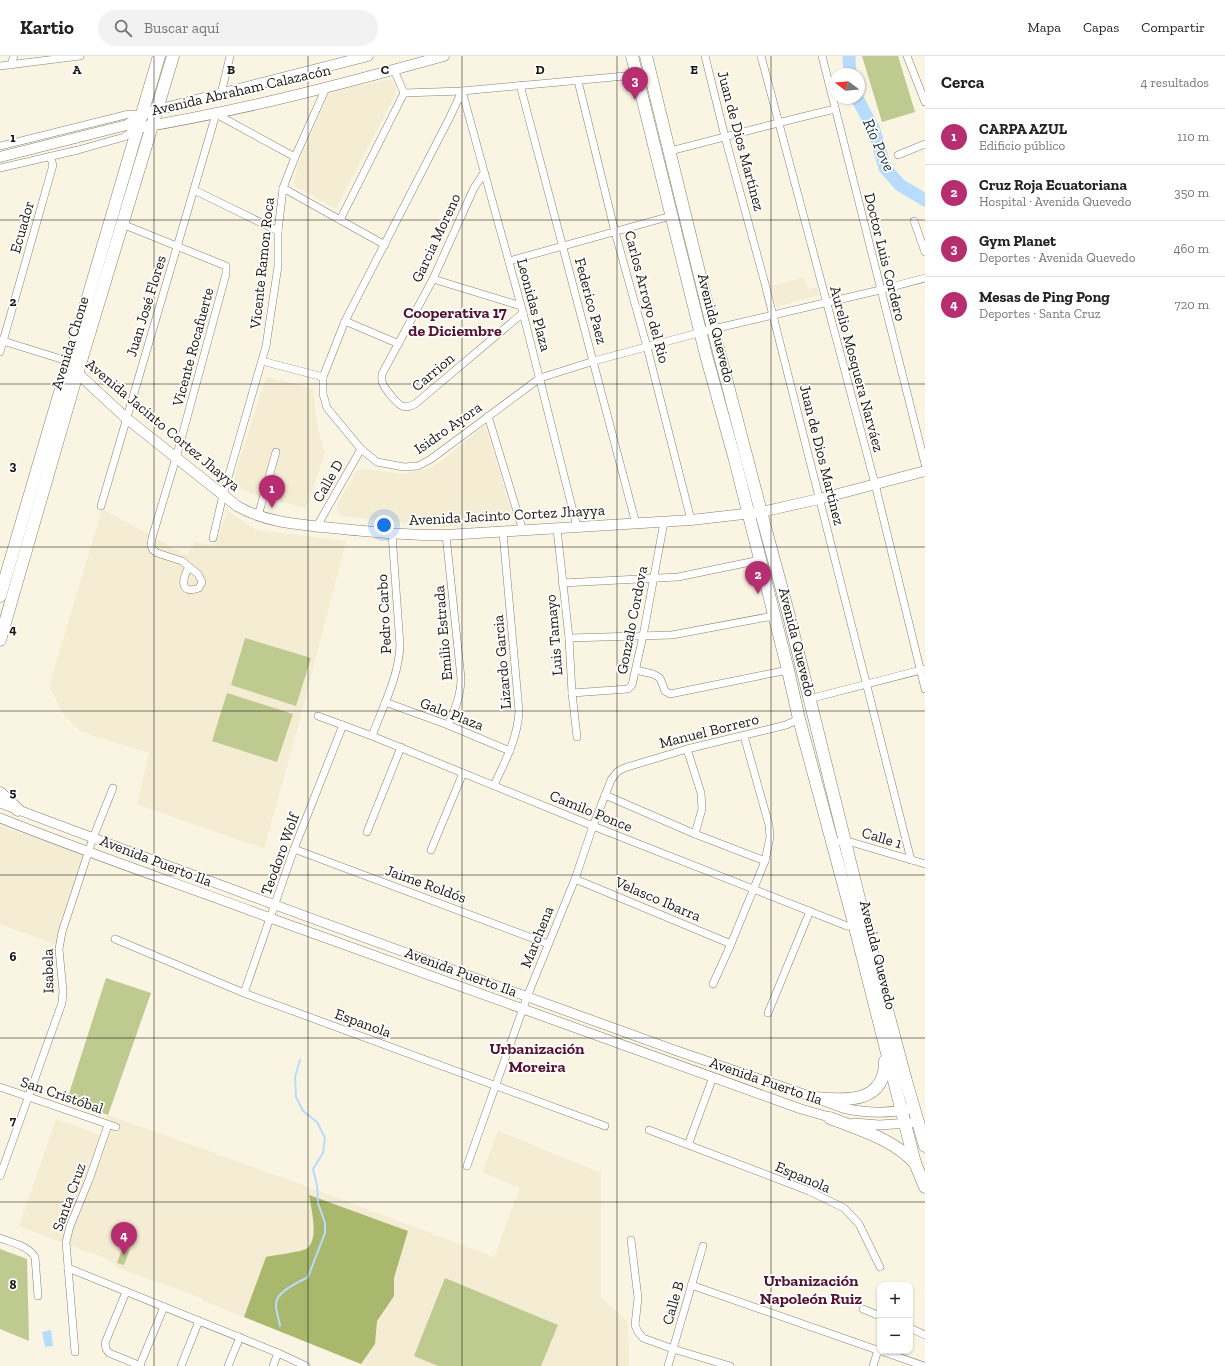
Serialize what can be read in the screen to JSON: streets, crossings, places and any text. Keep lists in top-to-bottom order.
{
  "streets": {
    "main road": [
      "Avenida Abraham Calazacón",
      "Avenida Quevedo",
      "Avenida Chone",
      "Avenida Jacinto Cortez Jhayya"
    ],
    "street": [
      "Juan de Dios Martínez",
      "Ecuador",
      "Garcia Moreno",
      "Doctor Luis Cordero",
      "Vicente Ramon Roca",
      "Carlos Arroyo del Rio",
      "Federico Paez",
      "Leonidas Plaza",
      "Juan José Flores",
      "Vicente Rocafuerte",
      "Aurelio Mosquera Narváez",
      "Carrion",
      "Isidro Ayora",
      "Calle D",
      "Pedro Carbo",
      "Gonzalo Cordova",
      "Emilio Estrada",
      "Luis Tamayo",
      "Lizardo Garcia",
      "Galo Plaza",
      "Manuel Borrero",
      "Camilo Ponce",
      "Calle 1",
      "Teodoro Wolf",
      "Avenida Puerto Ila",
      "Jaime Roldós",
      "Velasco Ibarra",
      "Marchena",
      "Isabela",
      "Espanola",
      "San Cristóbal",
      "Santa Cruz",
      "Calle B"
    ]
  },
  "crossings": [
    ["Avenida Abraham Calazacón", "Ecuador"],
    ["Avenida Abraham Calazacón", "Vicente Ramon Roca"],
    ["Avenida Abraham Calazacón", "Juan José Flores"],
    ["Avenida Abraham Calazacón", "Avenida Chone"],
    ["Juan de Dios Martínez", "Avenida Jacinto Cortez Jhayya"],
    ["Juan de Dios Martínez", "Isidro Ayora"],
    ["Juan de Dios Martínez", "Calle 1"],
    ["Garcia Moreno", "Leonidas Plaza"],
    ["Garcia Moreno", "Carrion"],
    ["Doctor Luis Cordero", "Isidro Ayora"],
    ["Vicente Ramon Roca", "Avenida Jacinto Cortez Jhayya"],
    ["Carlos Arroyo del Rio", "Avenida Jacinto Cortez Jhayya"],
    ["Carlos Arroyo del Rio", "Isidro Ayora"],
    ["Federico Paez", "Avenida Jacinto Cortez Jhayya"],
    ["Federico Paez", "Isidro Ayora"],
    ["Leonidas Plaza", "Carrion"],
    ["Leonidas Plaza", "Avenida Jacinto Cortez Jhayya"],
    ["Leonidas Plaza", "Isidro Ayora"],
    ["Juan José Flores", "Vicente Rocafuerte"],
    ["Juan José Flores", "Avenida Jacinto Cortez Jhayya"],
    ["Avenida Quevedo", "Avenida Jacinto Cortez Jhayya"],
    ["Avenida Quevedo", "Isidro Ayora"],
    ["Avenida Quevedo", "Manuel Borrero"],
    ["Avenida Quevedo", "Camilo Ponce"],
    ["Avenida Quevedo", "Calle 1"],
    ["Avenida Quevedo", "Avenida Puerto Ila"],
    ["Avenida Chone", "Vicente Rocafuerte"],
    ["Avenida Chone", "Avenida Jacinto Cortez Jhayya"],
    ["Vicente Rocafuerte", "Avenida Jacinto Cortez Jhayya"],
    ["Aurelio Mosquera Narváez", "Avenida Jacinto Cortez Jhayya"],
    ["Aurelio Mosquera Narváez", "Isidro Ayora"],
    ["Avenida Jacinto Cortez Jhayya", "Calle D"],
    ["Avenida Jacinto Cortez Jhayya", "Pedro Carbo"],
    ["Avenida Jacinto Cortez Jhayya", "Gonzalo Cordova"],
    ["Avenida Jacinto Cortez Jhayya", "Emilio Estrada"],
    ["Avenida Jacinto Cortez Jhayya", "Luis Tamayo"],
    ["Avenida Jacinto Cortez Jhayya", "Lizardo Garcia"],
    ["Isidro Ayora", "Calle D"],
    ["Pedro Carbo", "Galo Plaza"],
    ["Pedro Carbo", "Camilo Ponce"],
    ["Gonzalo Cordova", "Luis Tamayo"],
    ["Emilio Estrada", "Galo Plaza"],
    ["Lizardo Garcia", "Galo Plaza"],
    ["Lizardo Garcia", "Camilo Ponce"],
    ["Manuel Borrero", "Marchena"],
    ["Camilo Ponce", "Teodoro Wolf"],
    ["Camilo Ponce", "Marchena"],
    ["Teodoro Wolf", "Avenida Puerto Ila"],
    ["Teodoro Wolf", "Jaime Roldós"],
    ["Teodoro Wolf", "Espanola"],
    ["Avenida Puerto Ila", "Marchena"],
    ["Avenida Puerto Ila", "Isabela"],
    ["Jaime Roldós", "Marchena"],
    ["Velasco Ibarra", "Marchena"],
    ["Marchena", "Espanola"],
    ["Isabela", "San Cristóbal"],
    ["San Cristóbal", "Santa Cruz"]
  ],
  "districts": ["Cooperativa 17 de Diciembre", "Urbanización Moreira", "Urbanización Napoleón Ruiz"],
  "water": ["Río Pove"],
  "north": "left",
  "page": {
    "header": "Kartio",
    "search": "Buscar aquí",
    "nav": ["Mapa", "Capas", "Compartir"],
    "heading": ["Cerca", "4 resultados"],
    "pins": [
      "3",
      "1",
      "2",
      "4"
    ],
    "list": [
      {
        "mark": "1",
        "name": "CARPA AZUL",
        "note": "Edificio público",
        "value": "110 m"
      },
      {
        "mark": "2",
        "name": "Cruz Roja Ecuatoriana",
        "note": "Hospital · Avenida Quevedo",
        "value": "350 m"
      },
      {
        "mark": "3",
        "name": "Gym Planet",
        "note": "Deportes · Avenida Quevedo",
        "value": "460 m"
      },
      {
        "mark": "4",
        "name": "Mesas de Ping Pong",
        "note": "Deportes · Santa Cruz",
        "value": "720 m"
      }
    ],
    "map_buttons": ["+", "−"]
  },
  "grid": {
    "columns": [
      "A",
      "B",
      "C",
      "D",
      "E"
    ],
    "rows": [
      "1",
      "2",
      "3",
      "4",
      "5",
      "6",
      "7",
      "8"
    ]
  }
}
